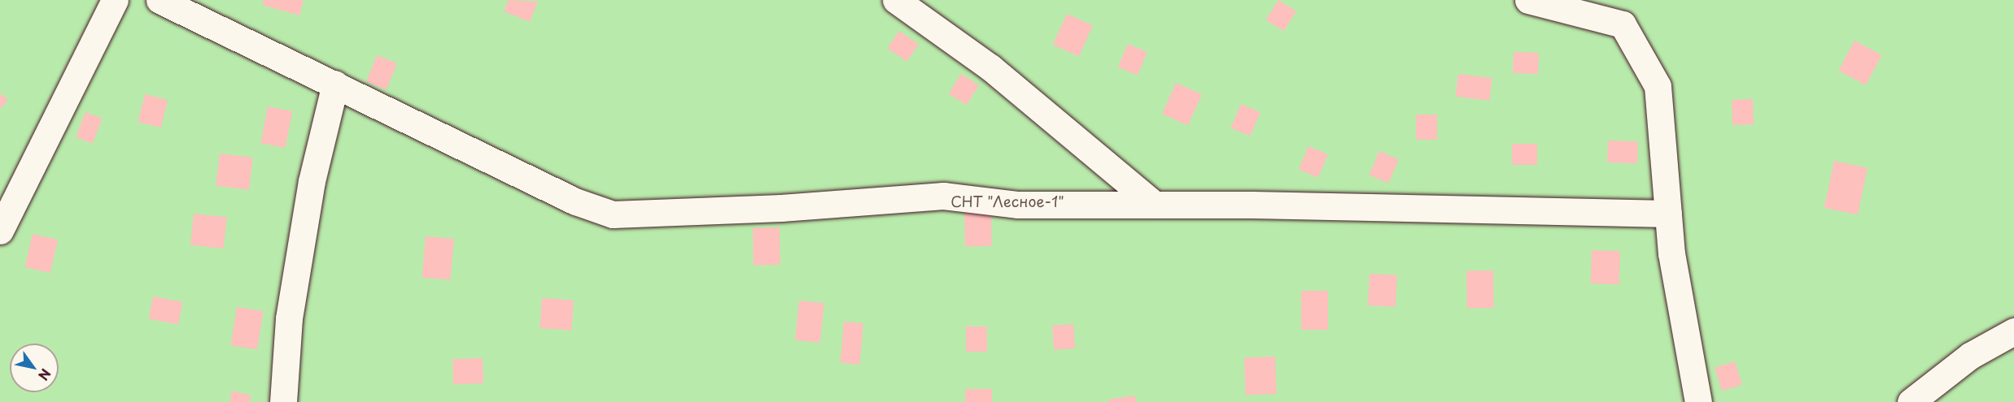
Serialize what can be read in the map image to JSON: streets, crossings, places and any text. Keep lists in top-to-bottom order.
{
  "parks": ["СНТ \"Лесное-1\""],
  "north": "bottom right"
}
